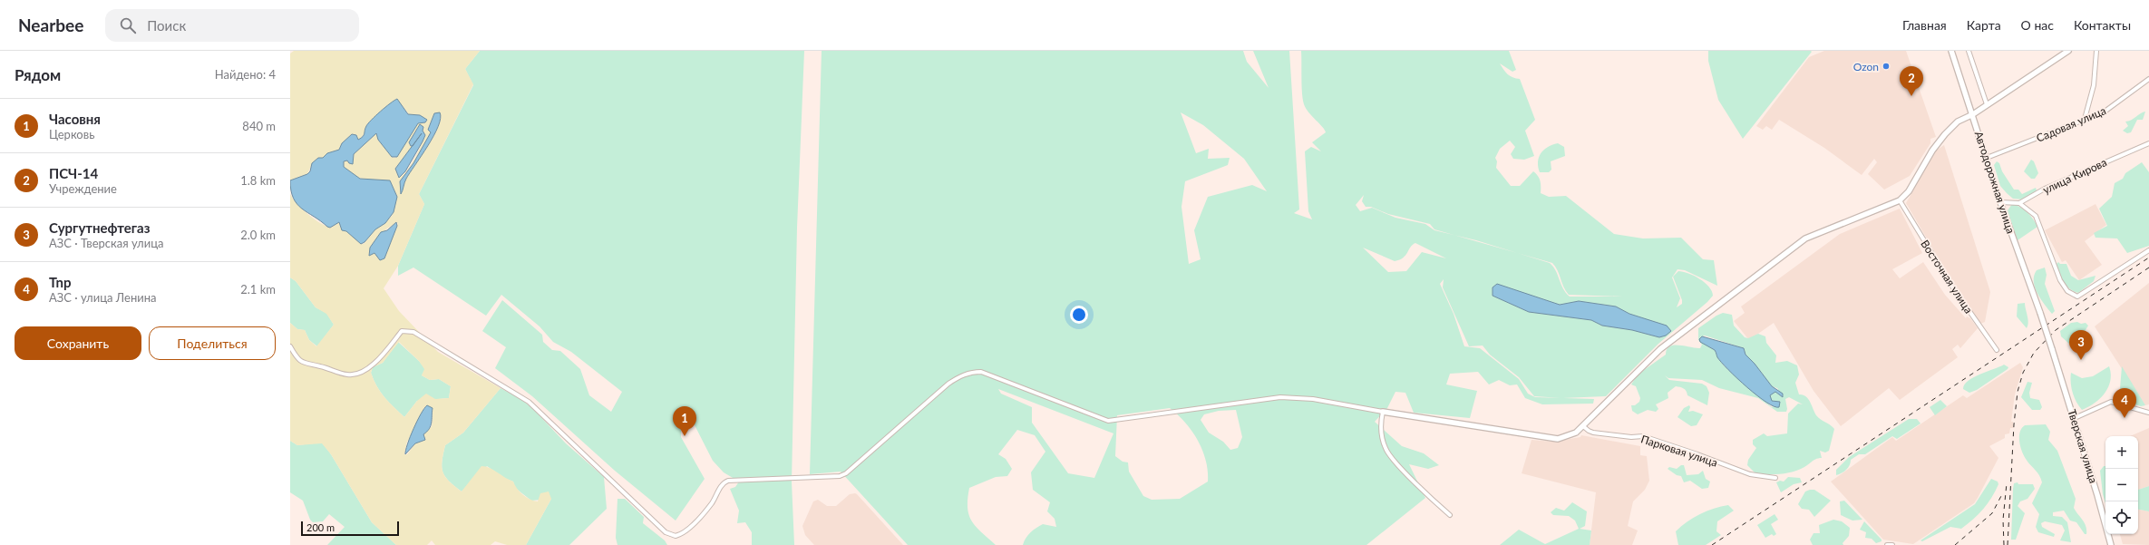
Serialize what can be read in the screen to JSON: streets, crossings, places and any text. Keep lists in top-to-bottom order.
{
  "streets": {
    "street": [
      "Садовая улица",
      "улица Кирова",
      "Автодорожная улица",
      "Восточная улица",
      "Тверская улица",
      "Парковая улица"
    ]
  },
  "crossings": [
    ["Садовая улица", "Автодорожная улица"],
    ["улица Кирова", "Автодорожная улица"],
    ["Автодорожная улица", "Тверская улица"]
  ],
  "places": ["Ozon"],
  "scale_bar": "200 m",
  "page": {
    "header": "Nearbee",
    "search": "Поиск",
    "nav": [
      "Главная",
      "Карта",
      "О нас",
      "Контакты"
    ],
    "heading": ["Рядом", "Найдено: 4"],
    "pins": [
      "2",
      "3",
      "4",
      "1"
    ],
    "list": [
      {
        "mark": "1",
        "name": "Часовня",
        "note": "Церковь",
        "value": "840 m"
      },
      {
        "mark": "2",
        "name": "ПСЧ-14",
        "note": "Учреждение",
        "value": "1.8 km"
      },
      {
        "mark": "3",
        "name": "Сургутнефтегаз",
        "note": "АЗС · Тверская улица",
        "value": "2.0 km"
      },
      {
        "mark": "4",
        "name": "Tnp",
        "note": "АЗС · улица Ленина",
        "value": "2.1 km"
      }
    ],
    "buttons": ["Сохранить", "Поделиться"],
    "map_buttons": ["+", "−"],
    "scale": "200 m"
  }
}
